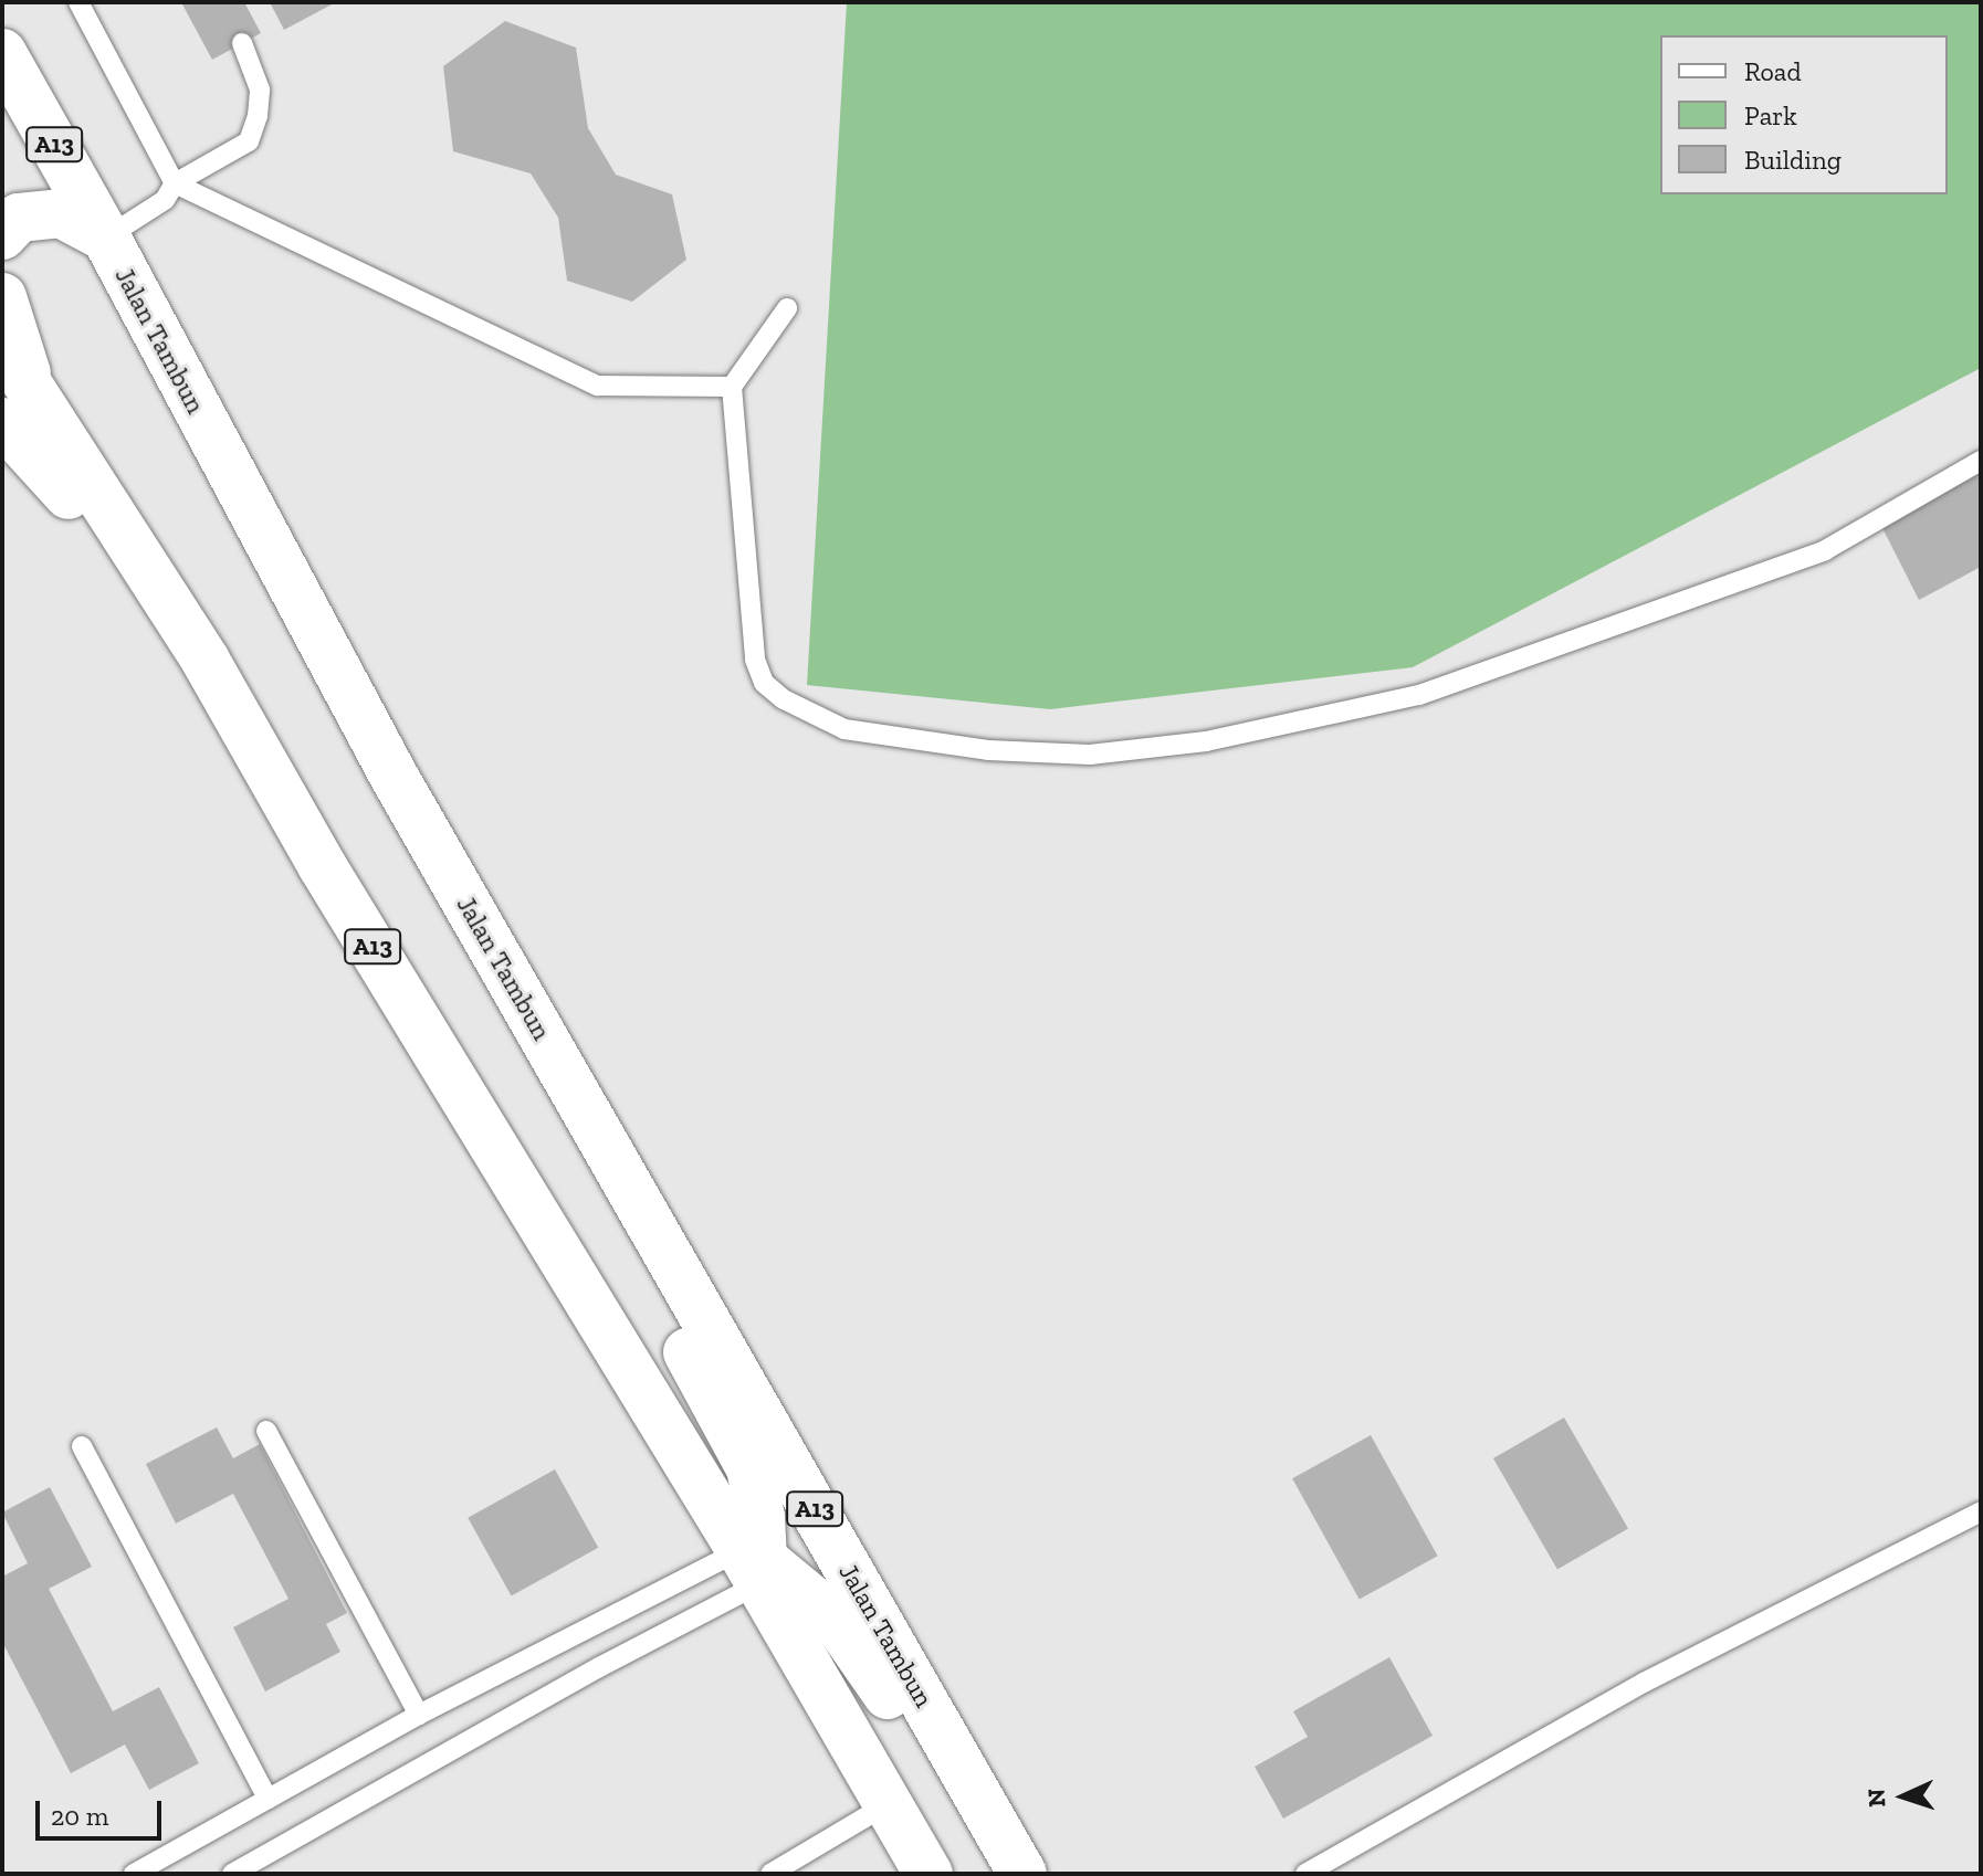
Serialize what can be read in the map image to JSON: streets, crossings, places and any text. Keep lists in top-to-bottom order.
{
  "streets": {
    "main road": ["A13", "Jalan Tambun"]
  },
  "legend": ["Road", "Park", "Building"],
  "scale_bar": "20 m",
  "north": "left"
}
